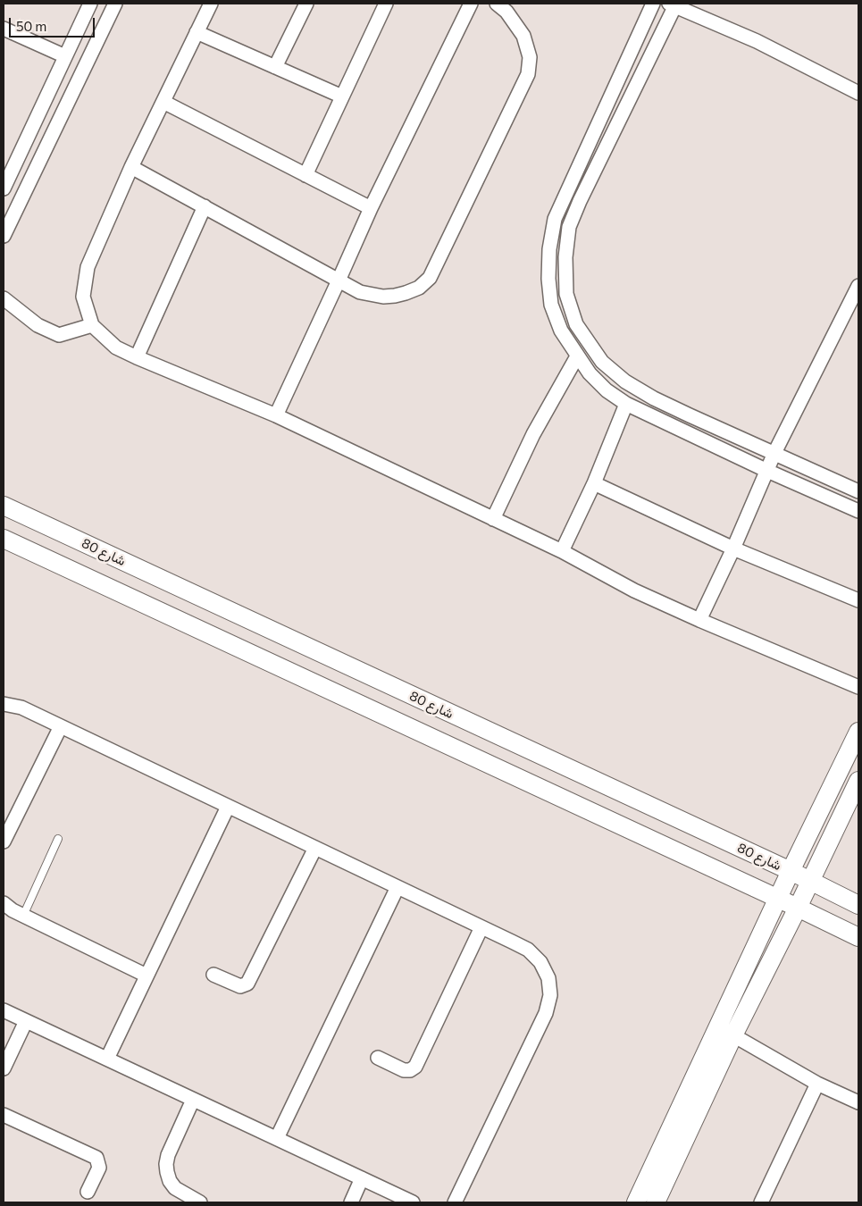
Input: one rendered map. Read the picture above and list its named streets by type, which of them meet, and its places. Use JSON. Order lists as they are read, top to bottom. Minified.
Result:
{"streets":{"street":["شارع 80"]},"scale_bar":"50 m"}
